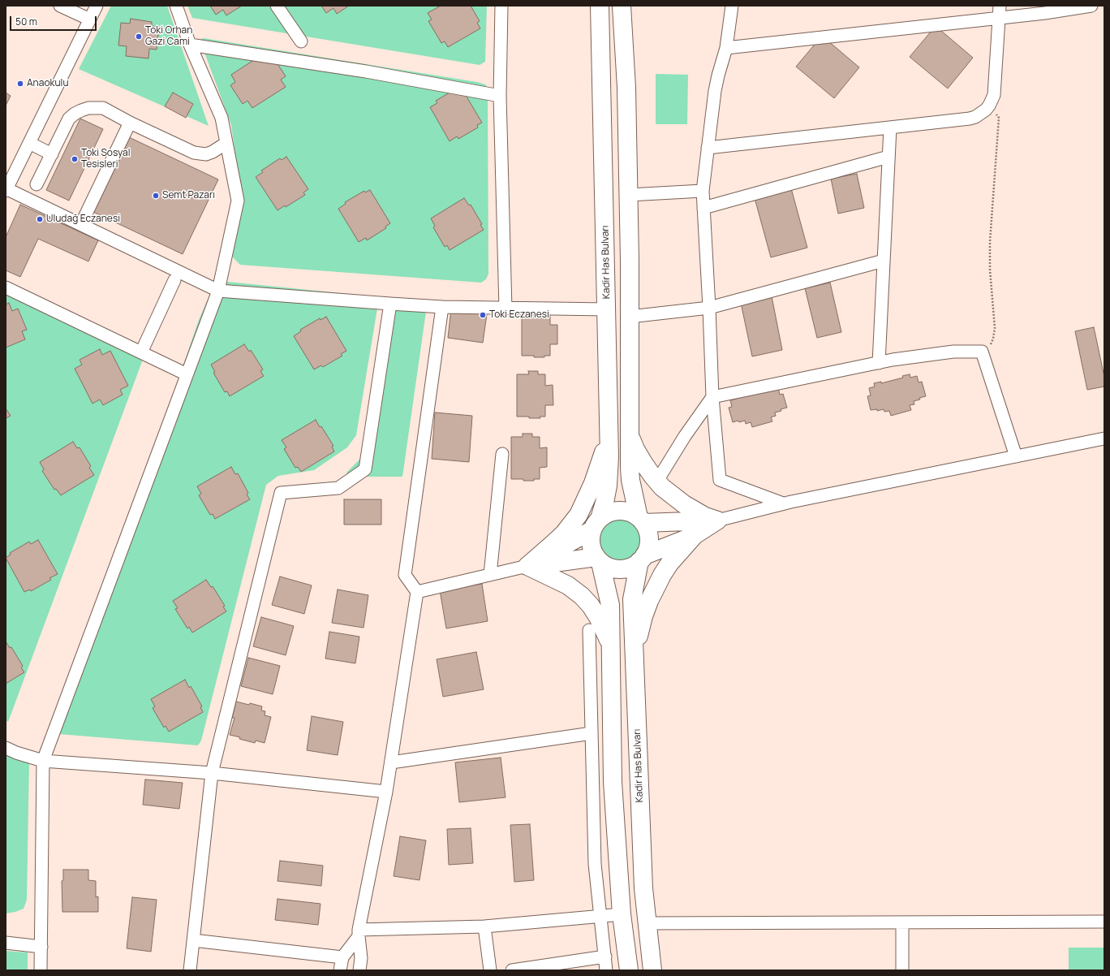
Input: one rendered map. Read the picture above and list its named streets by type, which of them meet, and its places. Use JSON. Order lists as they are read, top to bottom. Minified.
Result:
{"streets":{"highway":["Kadir Has Bulvarı"]},"places":["Toki Orhan Gazi Cami","Anaokulu","Toki Sosyal Tesisleri","Semt Pazarı","Uludağ Eczanesi","Toki Eczanesi"],"scale_bar":"50 m"}
